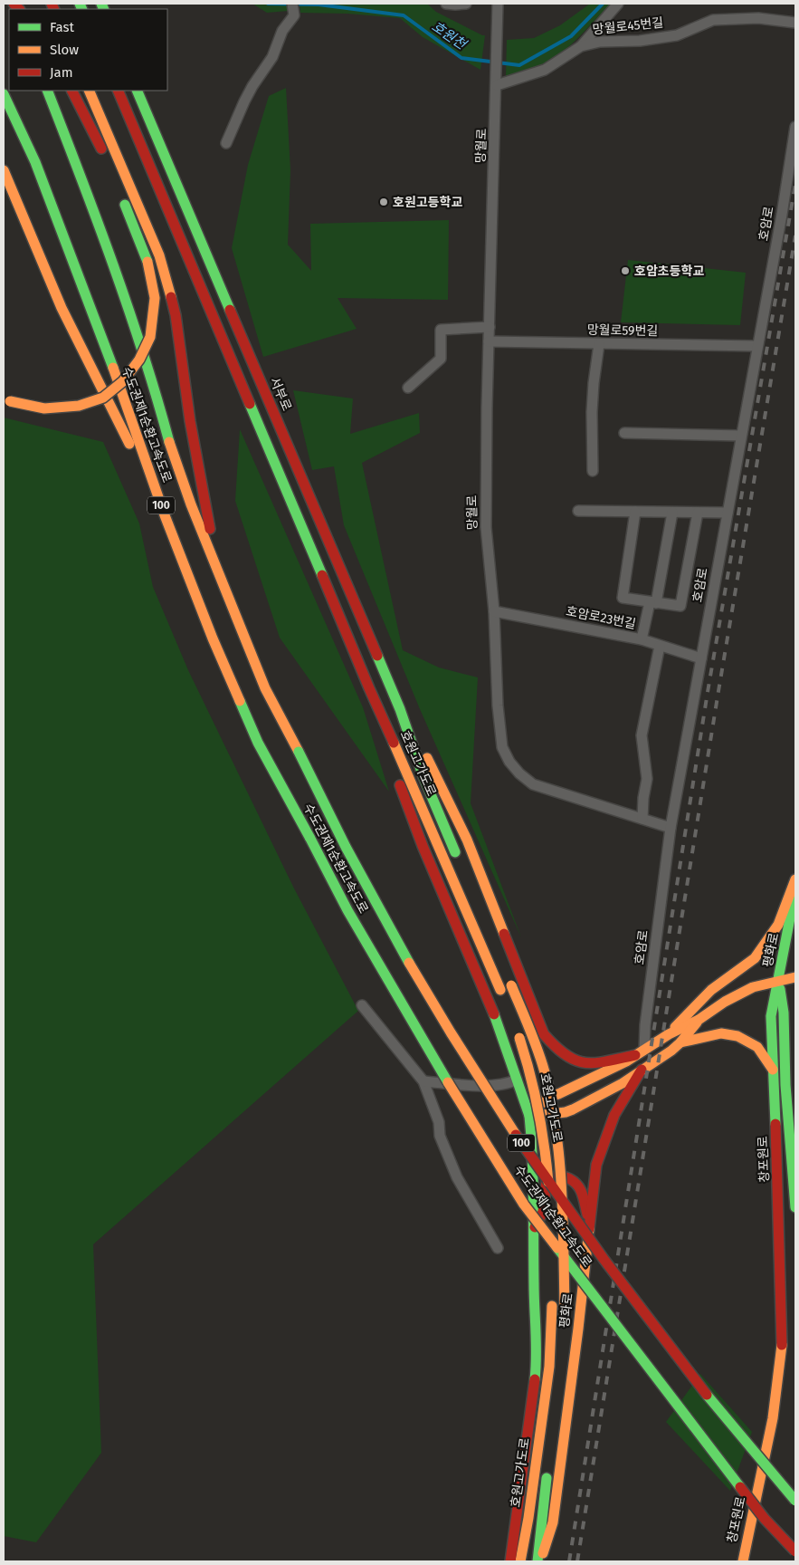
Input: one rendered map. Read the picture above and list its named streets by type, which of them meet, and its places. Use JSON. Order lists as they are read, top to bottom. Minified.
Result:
{"streets":{"main road":["서부로","수도권제1순환고속도로","100","호원고가도로","평화로","창포원로"],"street":["망월로45번길","망월로","호암로","망월로59번길","호암로23번길"]},"crossings":[["망월로45번길","망월로"],["망월로","호암로"],["망월로","망월로59번길"],["망월로","호암로23번길"],["호암로","망월로59번길"],["호암로","호암로23번길"],["호암로","평화로"],["서부로","호원고가도로"],["평화로","창포원로"]],"water":["호원천"],"places":["호원고등학교","호암초등학교"],"legend":["Fast","Slow","Jam"]}
